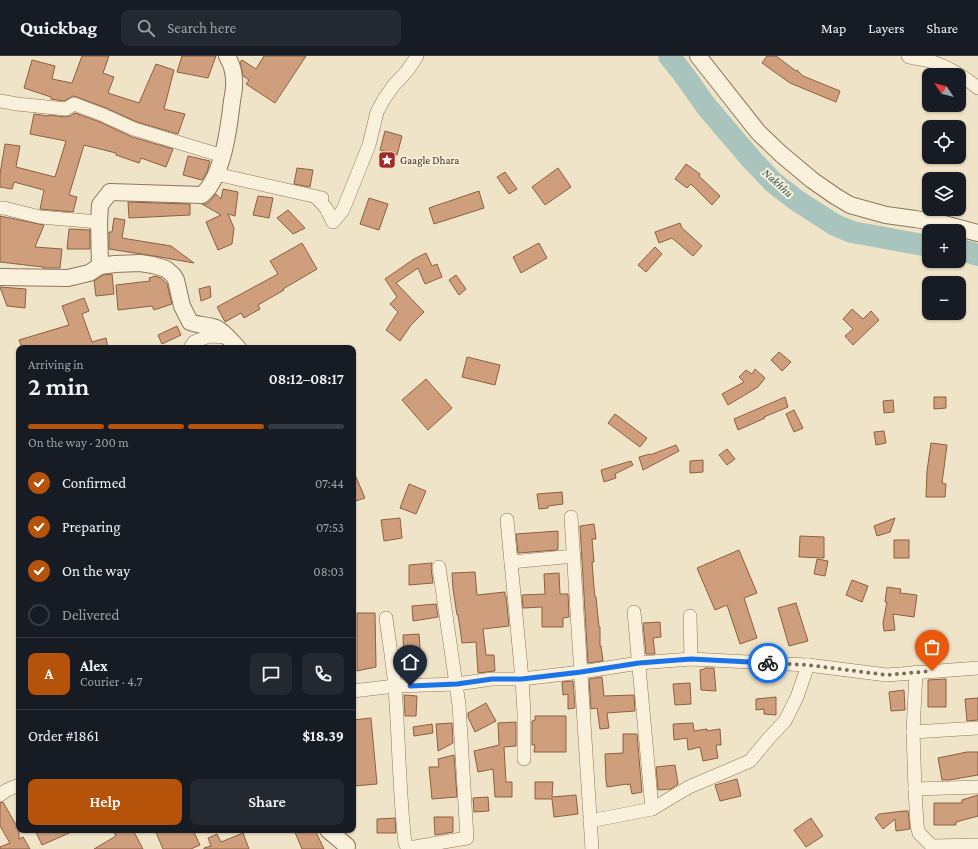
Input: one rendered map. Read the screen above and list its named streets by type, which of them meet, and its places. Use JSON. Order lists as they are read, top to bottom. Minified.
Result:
{"water":["Nakhhu"],"places":{"place":["Gaagle Dhara"]},"north":"top left","page":{"header":"Quickbag","search":"Search here","nav":["Map","Layers","Share"],"map_buttons":["+","−"],"heading":["2 min","Arriving in","08:12–08:17"],"panel":["Alex","Courier · 4.7","Order #1861","$18.39"],"bar":"On the way · 200 m","list":[["Confirmed","07:44"],["Preparing","07:53"],["On the way","08:03"],"Delivered"],"round":"A","buttons":["Help","Share"]}}
